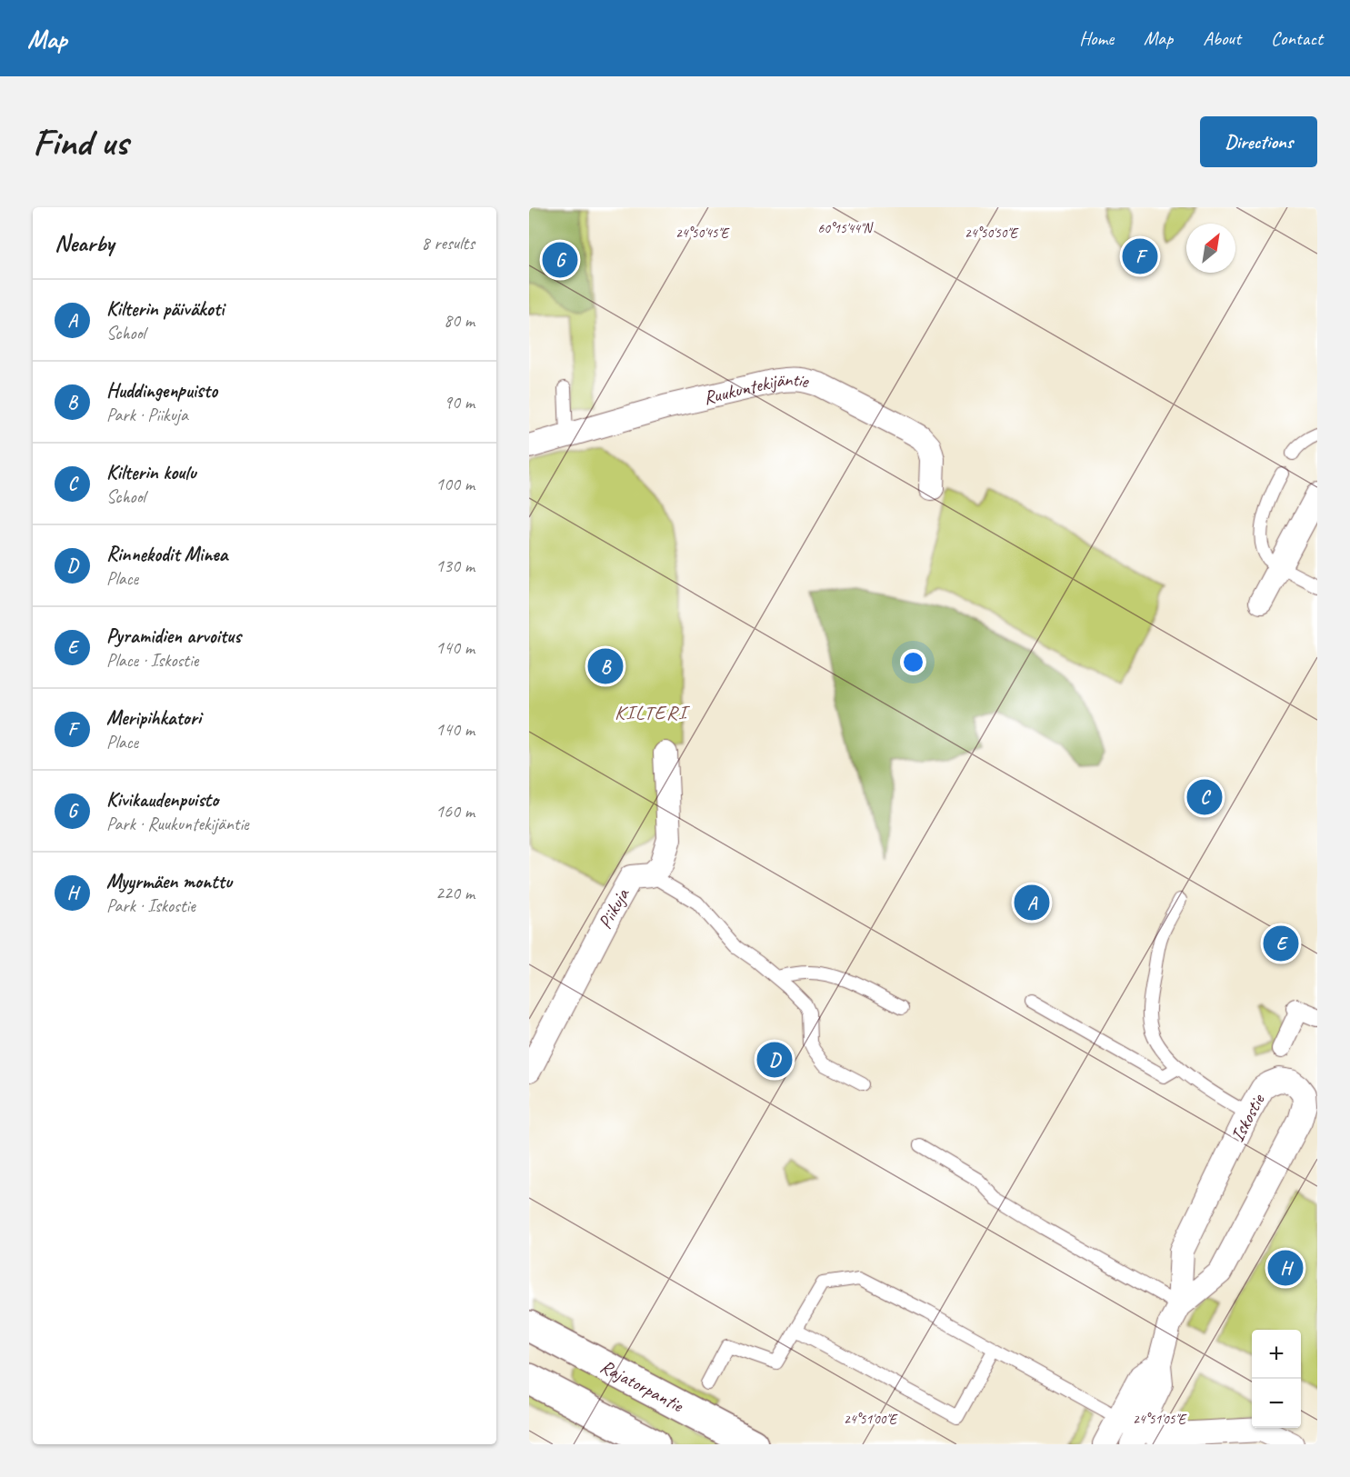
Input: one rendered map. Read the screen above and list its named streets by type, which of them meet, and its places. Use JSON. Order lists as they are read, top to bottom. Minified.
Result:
{"streets":{"main road":["Rajatorpantie"],"street":["Ruukuntekijäntie","Piikuja","Iskostie"]},"districts":["KILTERI"],"north":"top right","page":{"header":"Map","nav":["Home","Map","About","Contact"],"buttons":"Directions","title":"Find us","heading":["Nearby","8 results"],"pins":["F","G","B","C","A","E","D","H"],"list":[{"mark":"A","name":"Kilterin päiväkoti","note":"School","value":"80 m"},{"mark":"B","name":"Huddingenpuisto","note":"Park · Piikuja","value":"90 m"},{"mark":"C","name":"Kilterin koulu","note":"School","value":"100 m"},{"mark":"D","name":"Rinnekodit Minea","note":"Place","value":"130 m"},{"mark":"E","name":"Pyramidien arvoitus","note":"Place · Iskostie","value":"140 m"},{"mark":"F","name":"Meripihkatori","note":"Place","value":"140 m"},{"mark":"G","name":"Kivikaudenpuisto","note":"Park · Ruukuntekijäntie","value":"160 m"},{"mark":"H","name":"Myyrmäen monttu","note":"Park · Iskostie","value":"220 m"}],"map_buttons":["+","−"]},"coordinates":["60°15'44\"N","24°50'50\"E","24°50'45\"E","24°51'00\"E","24°51'05\"E"]}
